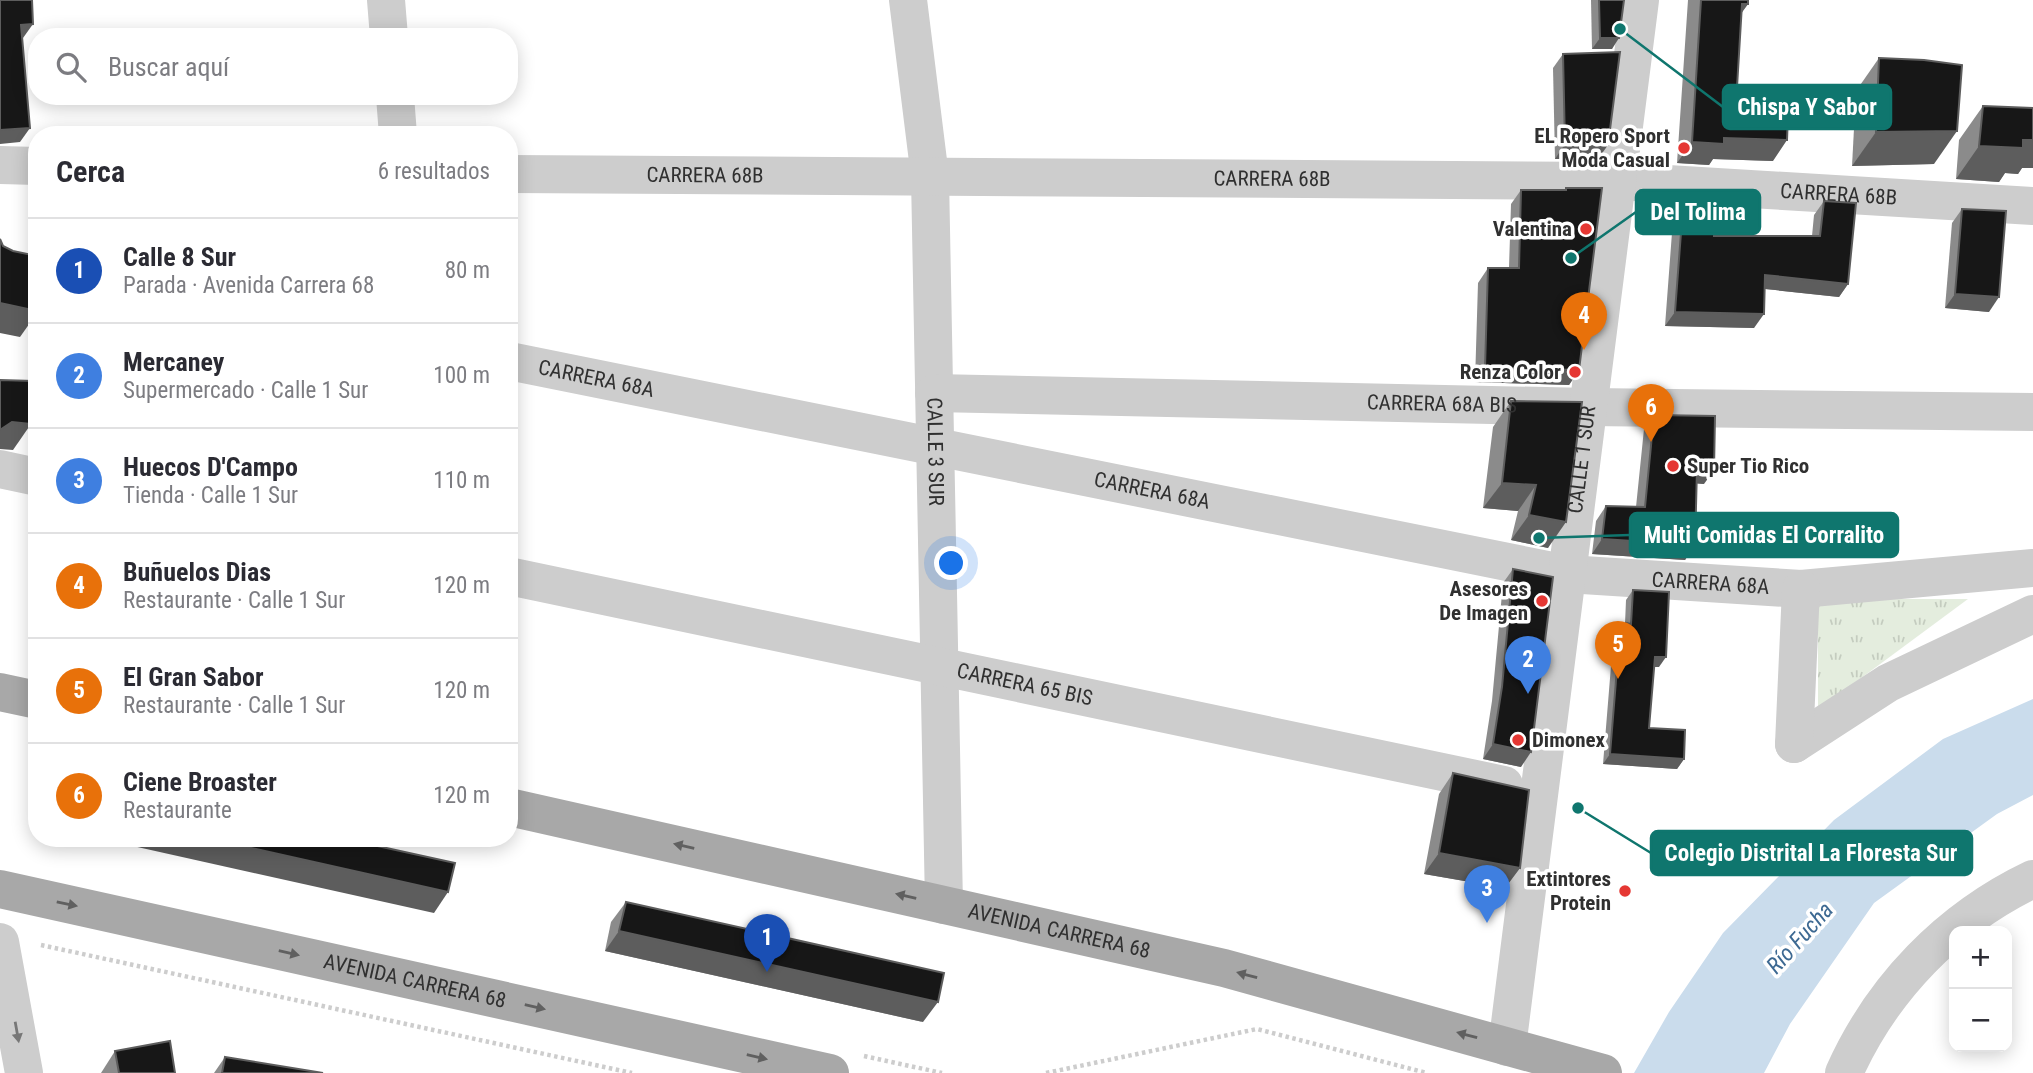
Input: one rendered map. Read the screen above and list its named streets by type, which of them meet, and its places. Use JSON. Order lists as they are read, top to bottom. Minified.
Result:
{"streets":{"main road":["AVENIDA CARRERA 68"],"street":["CARRERA 68B","CARRERA 68A","CARRERA 68A BIS","CALLE 3 SUR","CALLE 1 SUR","CARRERA 65 BIS"]},"crossings":[["CARRERA 68B","CALLE 3 SUR"],["CARRERA 68B","CALLE 1 SUR"],["CARRERA 68A","CALLE 3 SUR"],["CARRERA 68A","CALLE 1 SUR"],["CARRERA 68A BIS","CALLE 3 SUR"],["CARRERA 68A BIS","CALLE 1 SUR"],["CALLE 3 SUR","CARRERA 65 BIS"],["CALLE 3 SUR","AVENIDA CARRERA 68"],["CALLE 1 SUR","CARRERA 65 BIS"],["CALLE 1 SUR","AVENIDA CARRERA 68"]],"water":["Río Fucha"],"places":["Chispa Y Sabor","EL Ropero Sport Moda Casual","Valentina","Del Tolima","Renza Color","Super Tio Rico","Multi Comidas El Corralito","Asesores De Imagen","Dimonex","Colegio Distrital La Floresta Sur","Extintores Protein"],"page":{"search":"Buscar aquí","heading":["Cerca","6 resultados"],"list":[{"mark":"1","name":"Calle 8 Sur","note":"Parada · Avenida Carrera 68","value":"80 m"},{"mark":"2","name":"Mercaney","note":"Supermercado · Calle 1 Sur","value":"100 m"},{"mark":"3","name":"Huecos D'Campo","note":"Tienda · Calle 1 Sur","value":"110 m"},{"mark":"4","name":"Buñuelos Dias","note":"Restaurante · Calle 1 Sur","value":"120 m"},{"mark":"5","name":"El Gran Sabor","note":"Restaurante · Calle 1 Sur","value":"120 m"},{"mark":"6","name":"Ciene Broaster","note":"Restaurante","value":"120 m"}],"pins":["4","6","5","2","3","1"],"map_buttons":["+","−"]}}
